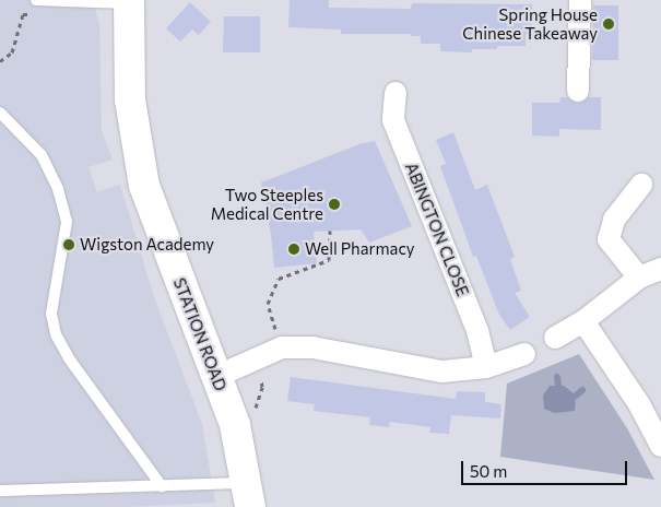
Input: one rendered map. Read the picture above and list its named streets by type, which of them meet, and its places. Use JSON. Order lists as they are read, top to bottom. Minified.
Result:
{"streets":{"main road":["STATION ROAD"],"street":["ABINGTON CLOSE"]},"places":["Spring House Chinese Takeaway","Two Steeples Medical Centre","Wigston Academy","Well Pharmacy"],"scale_bar":"50 m"}
